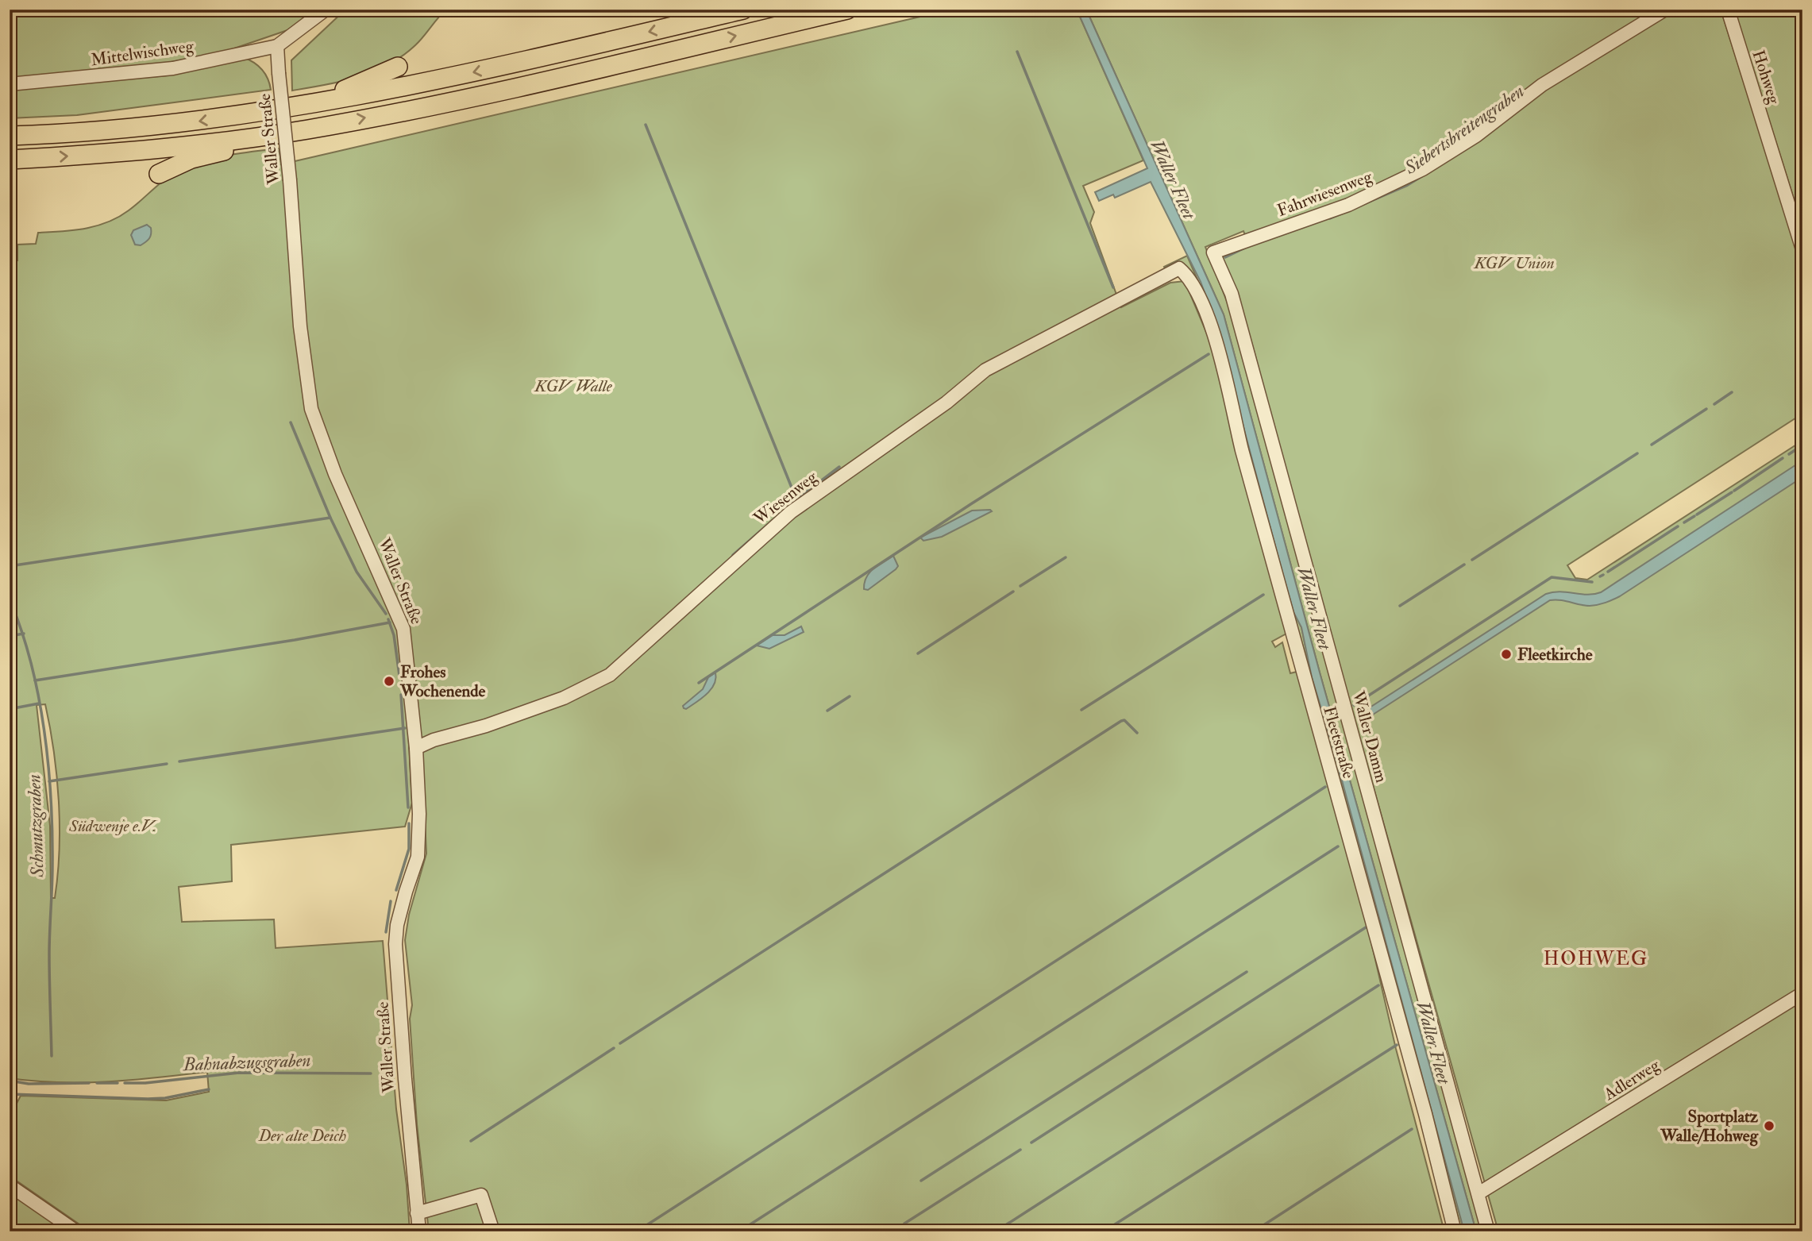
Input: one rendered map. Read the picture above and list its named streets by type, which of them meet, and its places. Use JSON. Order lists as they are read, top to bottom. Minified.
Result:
{"streets":{"street":["Mittelwischweg","Hohweg","Waller Straße","Fahrwiesenweg","Wiesenweg","Waller Damm","Fleetstraße","Adlerweg"]},"crossings":[["Mittelwischweg","Waller Straße"],["Waller Straße","Wiesenweg"],["Fahrwiesenweg","Waller Damm"],["Wiesenweg","Fleetstraße"],["Waller Damm","Adlerweg"]],"districts":["HOHWEG"],"water":["Siebertsbreitengraben","Waller Fleet","Schmutzgraben","Bahnabzugsgraben"],"parks":["KGV Union","KGV Walle","Südwenje e.V.","Der alte Deich"],"places":["Fleetkirche","Frohes Wochenende","Sportplatz Walle/Hohweg"]}
